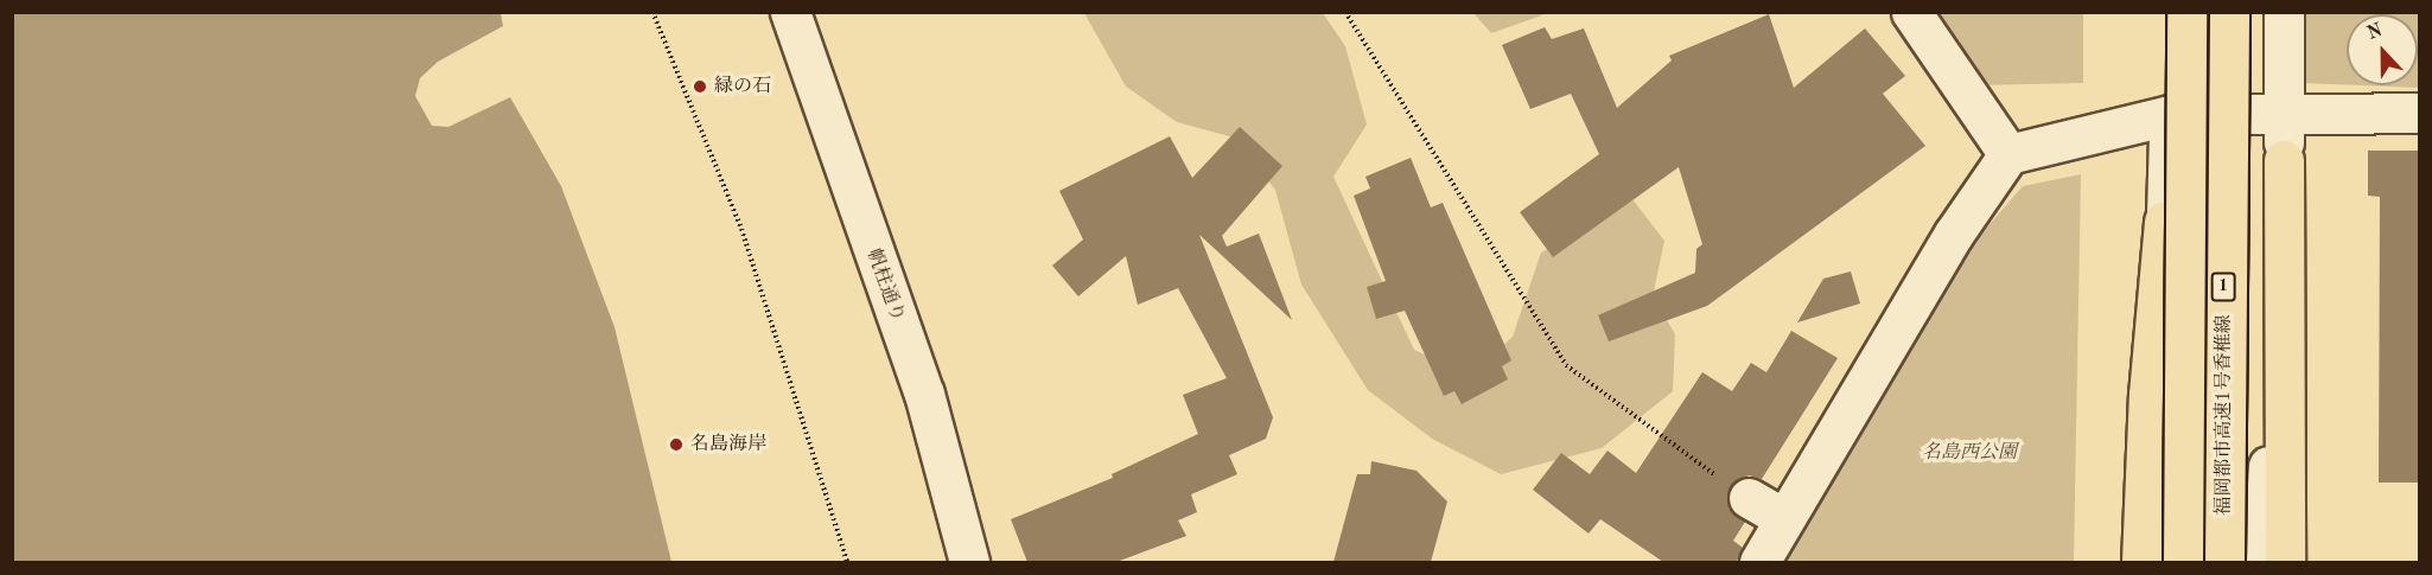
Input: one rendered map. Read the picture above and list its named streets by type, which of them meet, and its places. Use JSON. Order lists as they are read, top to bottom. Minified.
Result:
{"streets":{"highway":["1","福岡都市高速1号香椎線"],"street":["帆柱通り"]},"parks":["名島西公園"],"places":["緑の石","名島海岸"],"north":"top"}
